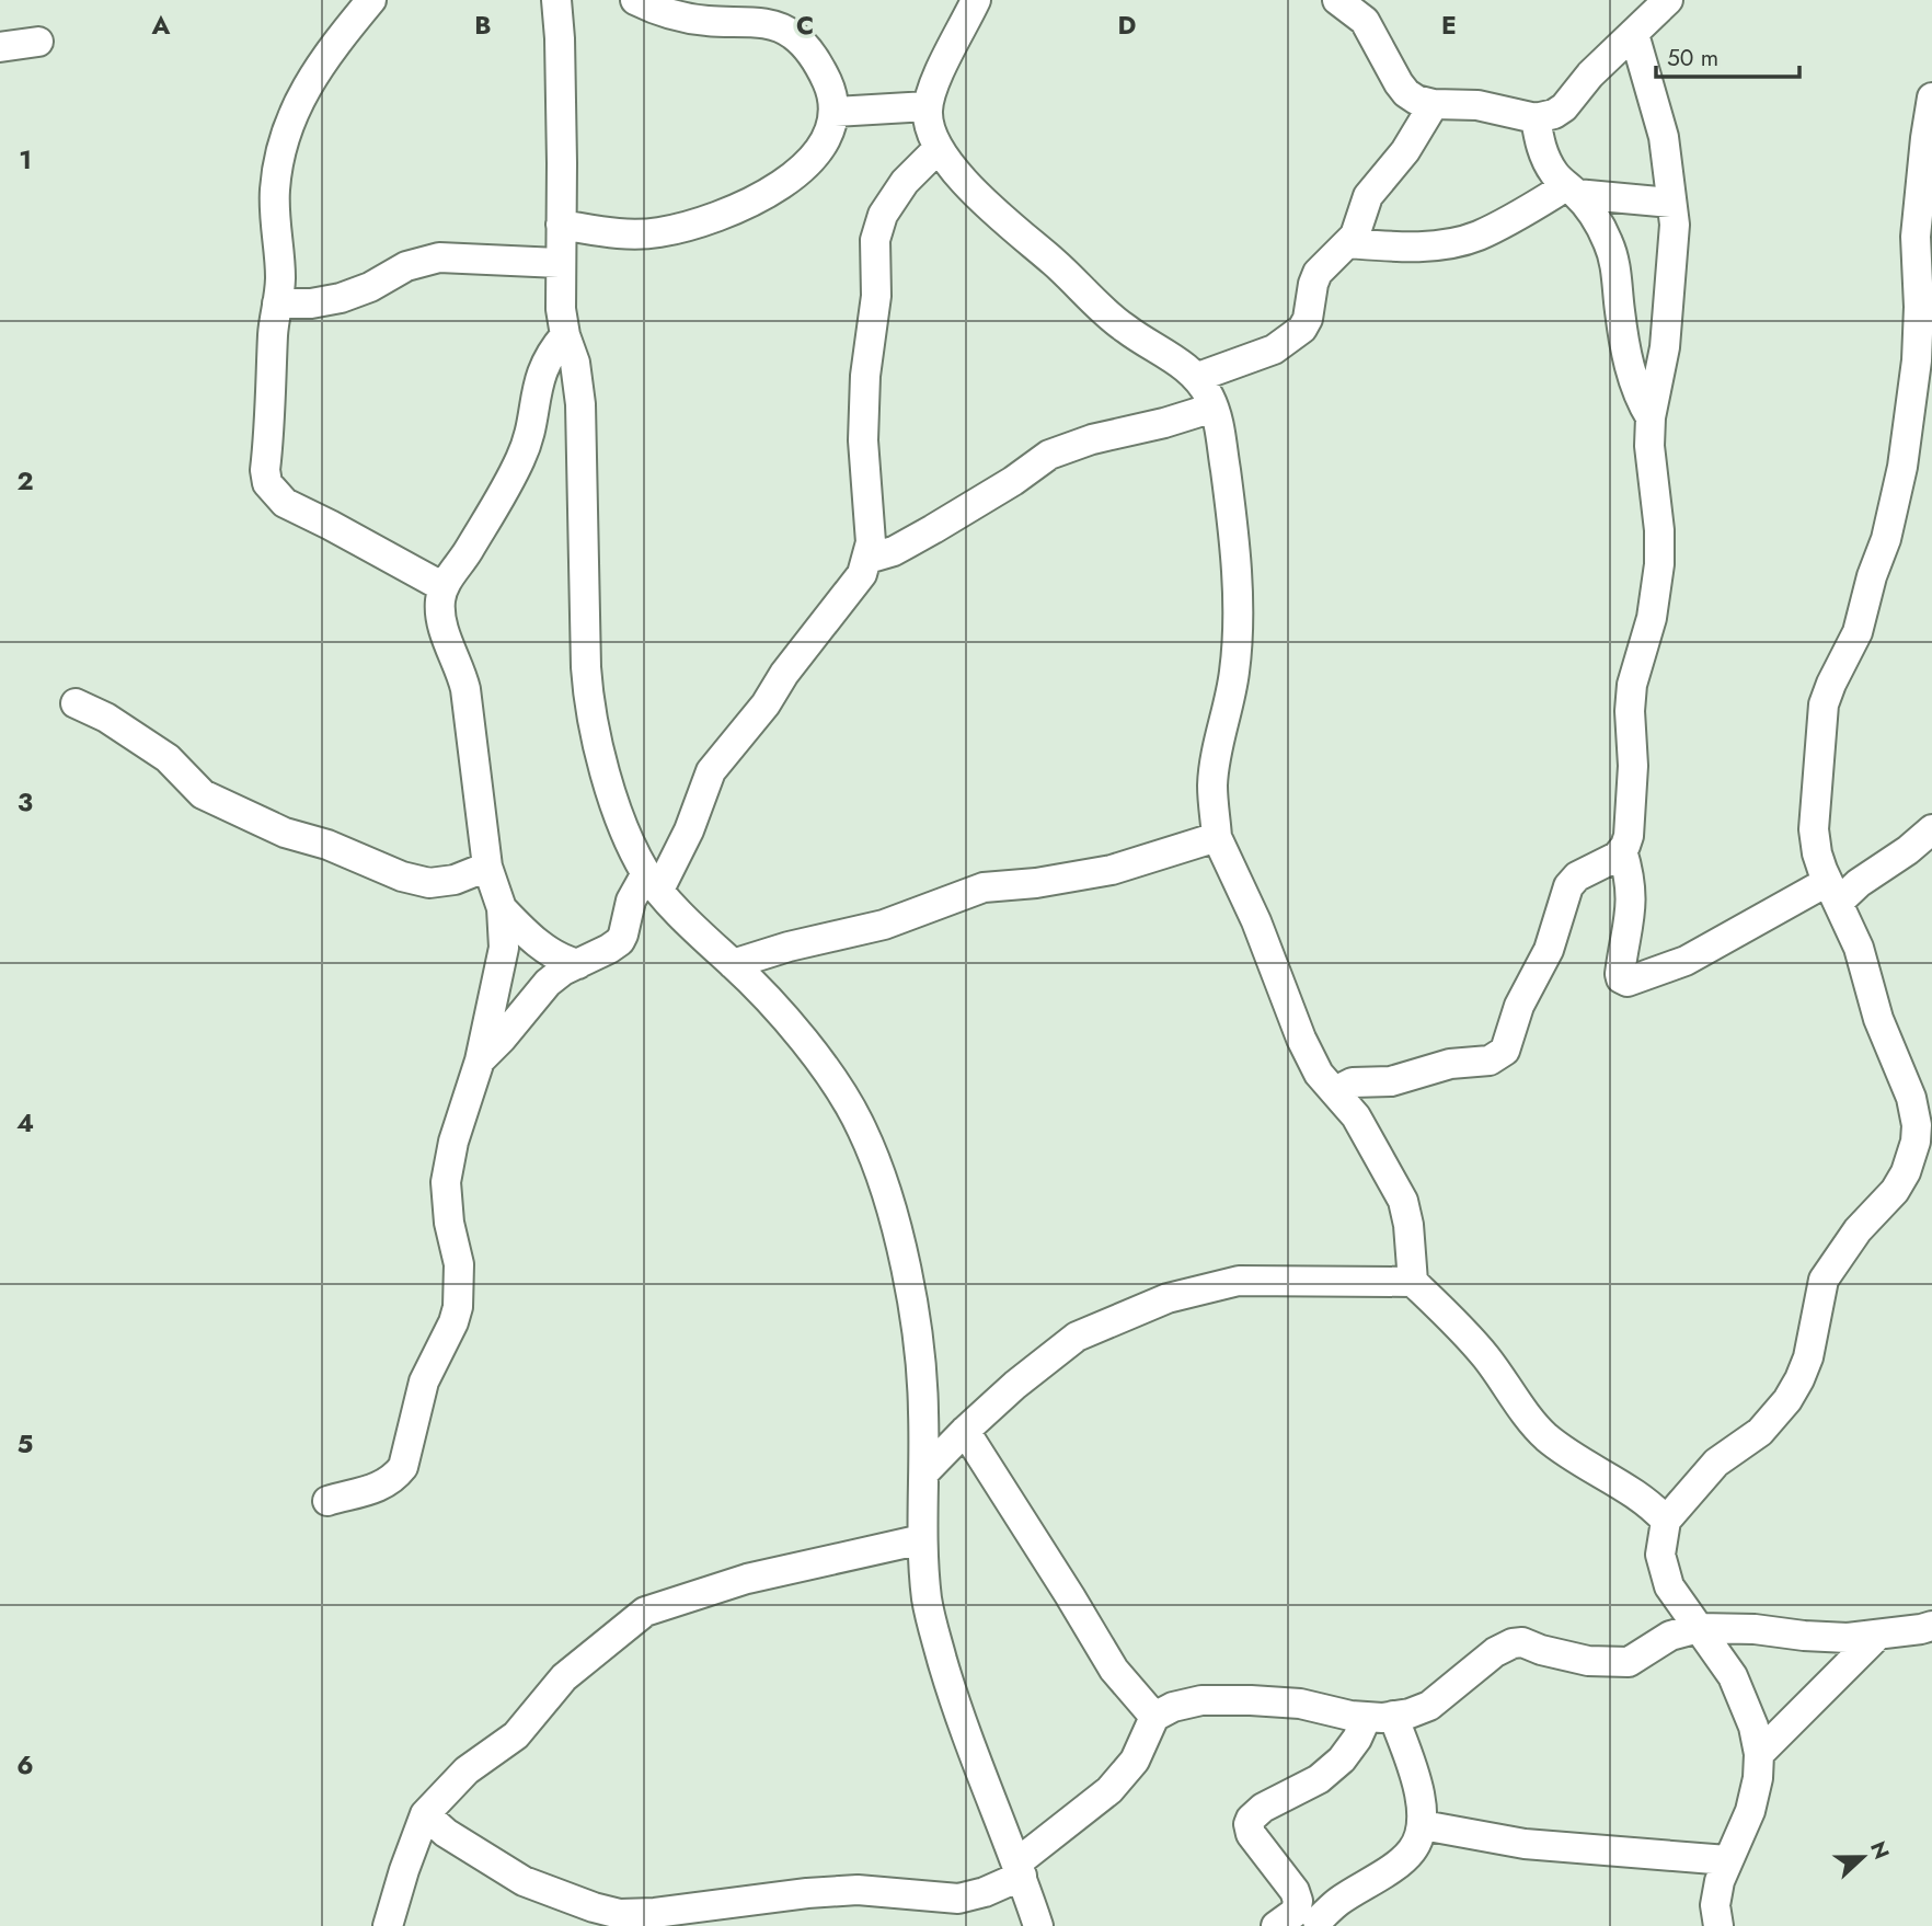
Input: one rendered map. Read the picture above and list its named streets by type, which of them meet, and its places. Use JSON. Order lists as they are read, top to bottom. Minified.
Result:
{"scale_bar":"50 m","north":"right","grid":{"columns":["A","B","C","D","E"],"rows":["1","2","3","4","5","6"]}}
